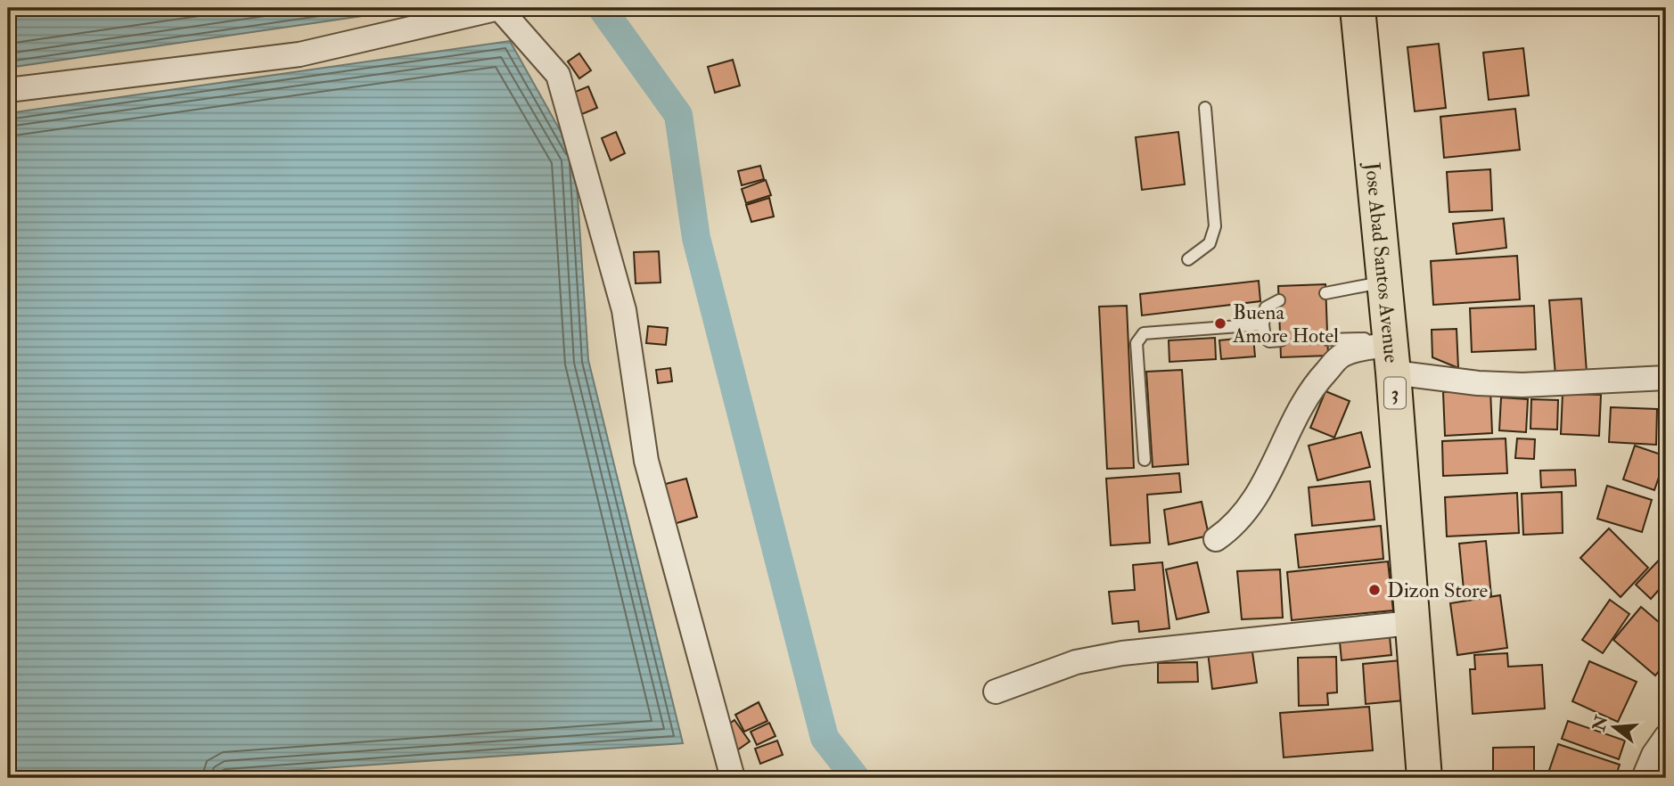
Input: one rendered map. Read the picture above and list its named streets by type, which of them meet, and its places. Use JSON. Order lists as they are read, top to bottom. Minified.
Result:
{"streets":{"highway":["Jose Abad Santos Avenue","3"]},"places":["Buena Amore Hotel","Dizon Store"],"north":"left"}
